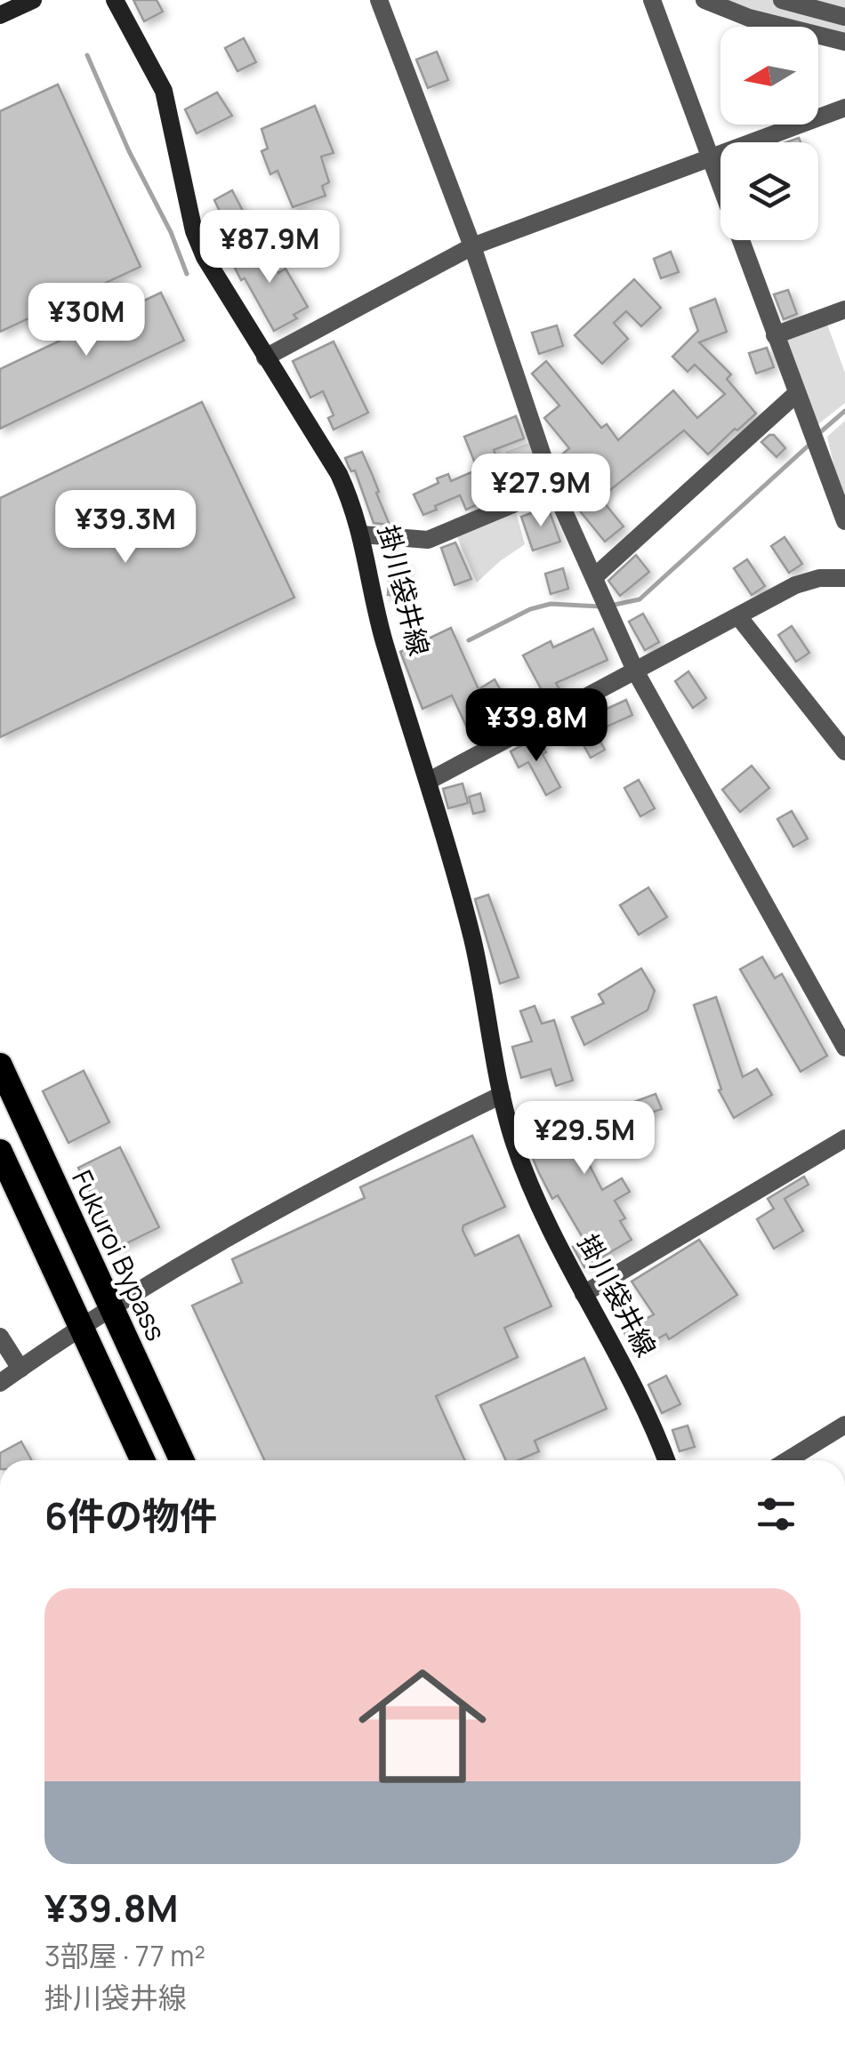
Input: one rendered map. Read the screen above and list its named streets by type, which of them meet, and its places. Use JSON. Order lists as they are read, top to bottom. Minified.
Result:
{"streets":{"highway":["Fukuroi Bypass"],"main road":["掛川袋井線"]},"north":"left","page":{"price":["¥87.9M","¥30M","¥27.9M","¥39.3M","¥39.8M","¥29.5M"],"heading":"6件の物件","list":[{"name":"¥39.8M","note":"3部屋 · 77 m² · 掛川袋井線"}]}}
